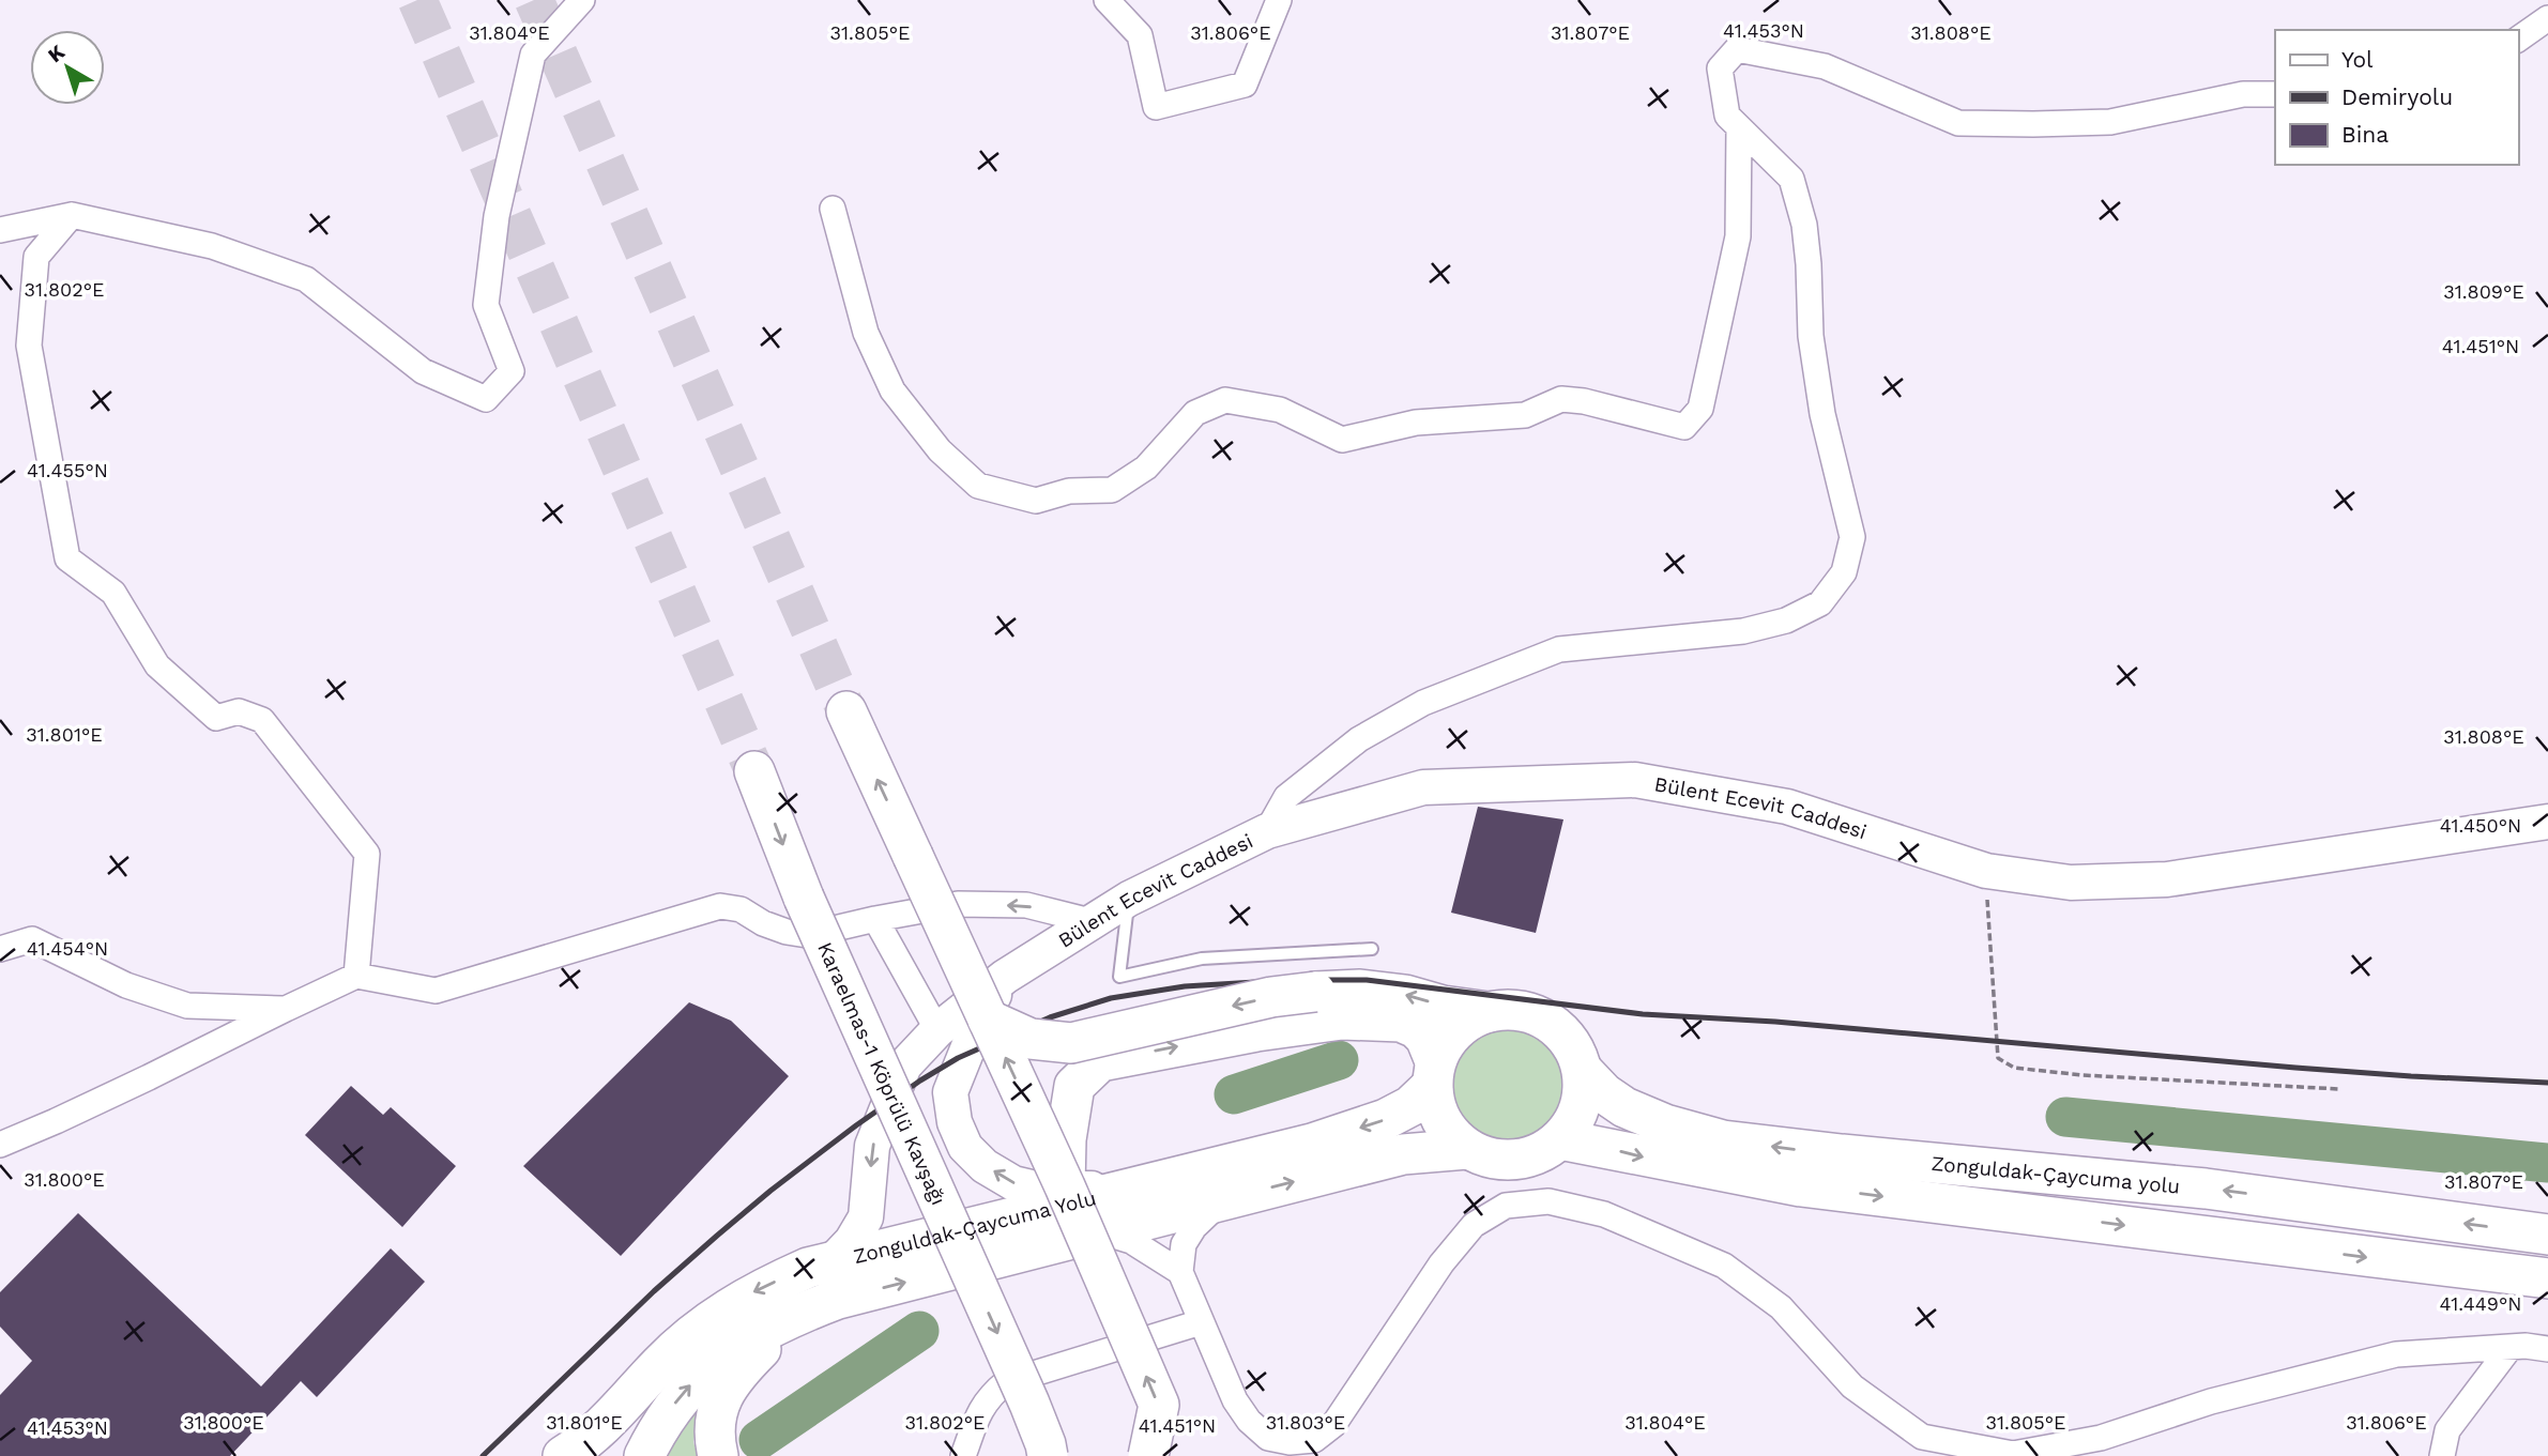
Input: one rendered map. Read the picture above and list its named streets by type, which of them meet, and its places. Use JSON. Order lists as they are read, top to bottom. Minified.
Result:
{"streets":{"highway":["Karaelmas-1 Köprülü Kavşağı","Zonguldak-Çaycuma yolu","Zonguldak-Çaycuma Yolu"],"main road":["Bülent Ecevit Caddesi"]},"crossings":[["Bülent Ecevit Caddesi","Zonguldak-Çaycuma Yolu"],["Zonguldak-Çaycuma yolu","Zonguldak-Çaycuma Yolu"]],"legend":["Yol","Demiryolu","Bina"],"north":"top left","coordinates":["41.453°N","31.806°E","31.808°E","31.804°E","31.805°E","31.807°E","31.802°E","31.809°E","41.451°N","41.455°N","31.801°E","41.450°N","41.454°N","31.800°E","41.449°N","31.803°E"]}
